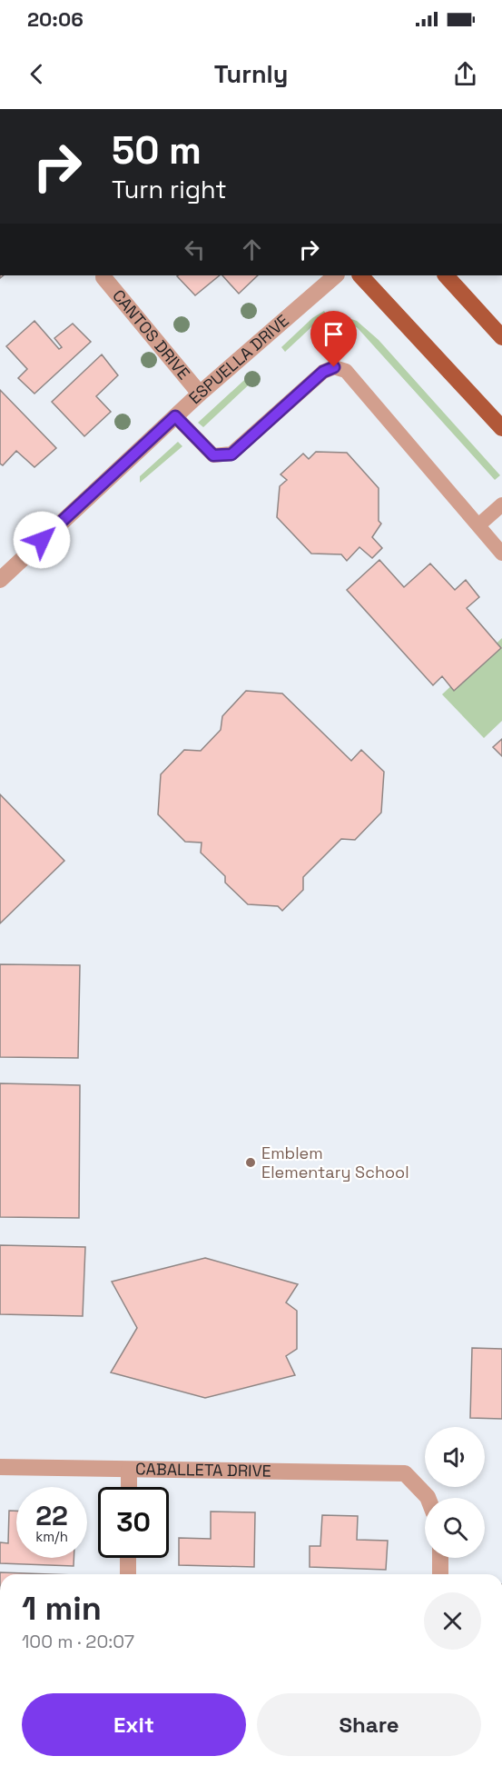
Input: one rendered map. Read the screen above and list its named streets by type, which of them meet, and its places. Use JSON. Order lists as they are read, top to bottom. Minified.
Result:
{"streets":{"street":["CANTOS DRIVE","ESPUELLA DRIVE","CABALLETA DRIVE"]},"crossings":[["CANTOS DRIVE","ESPUELLA DRIVE"]],"places":["Emblem Elementary School"],"page":{"status":"20:06","header":"Turnly","turn":["50 m","Turn right"],"speed":"22 km/h","limit":"30","heading":["1 min","100 m · 20:07"],"buttons":["Exit","Share"]}}
